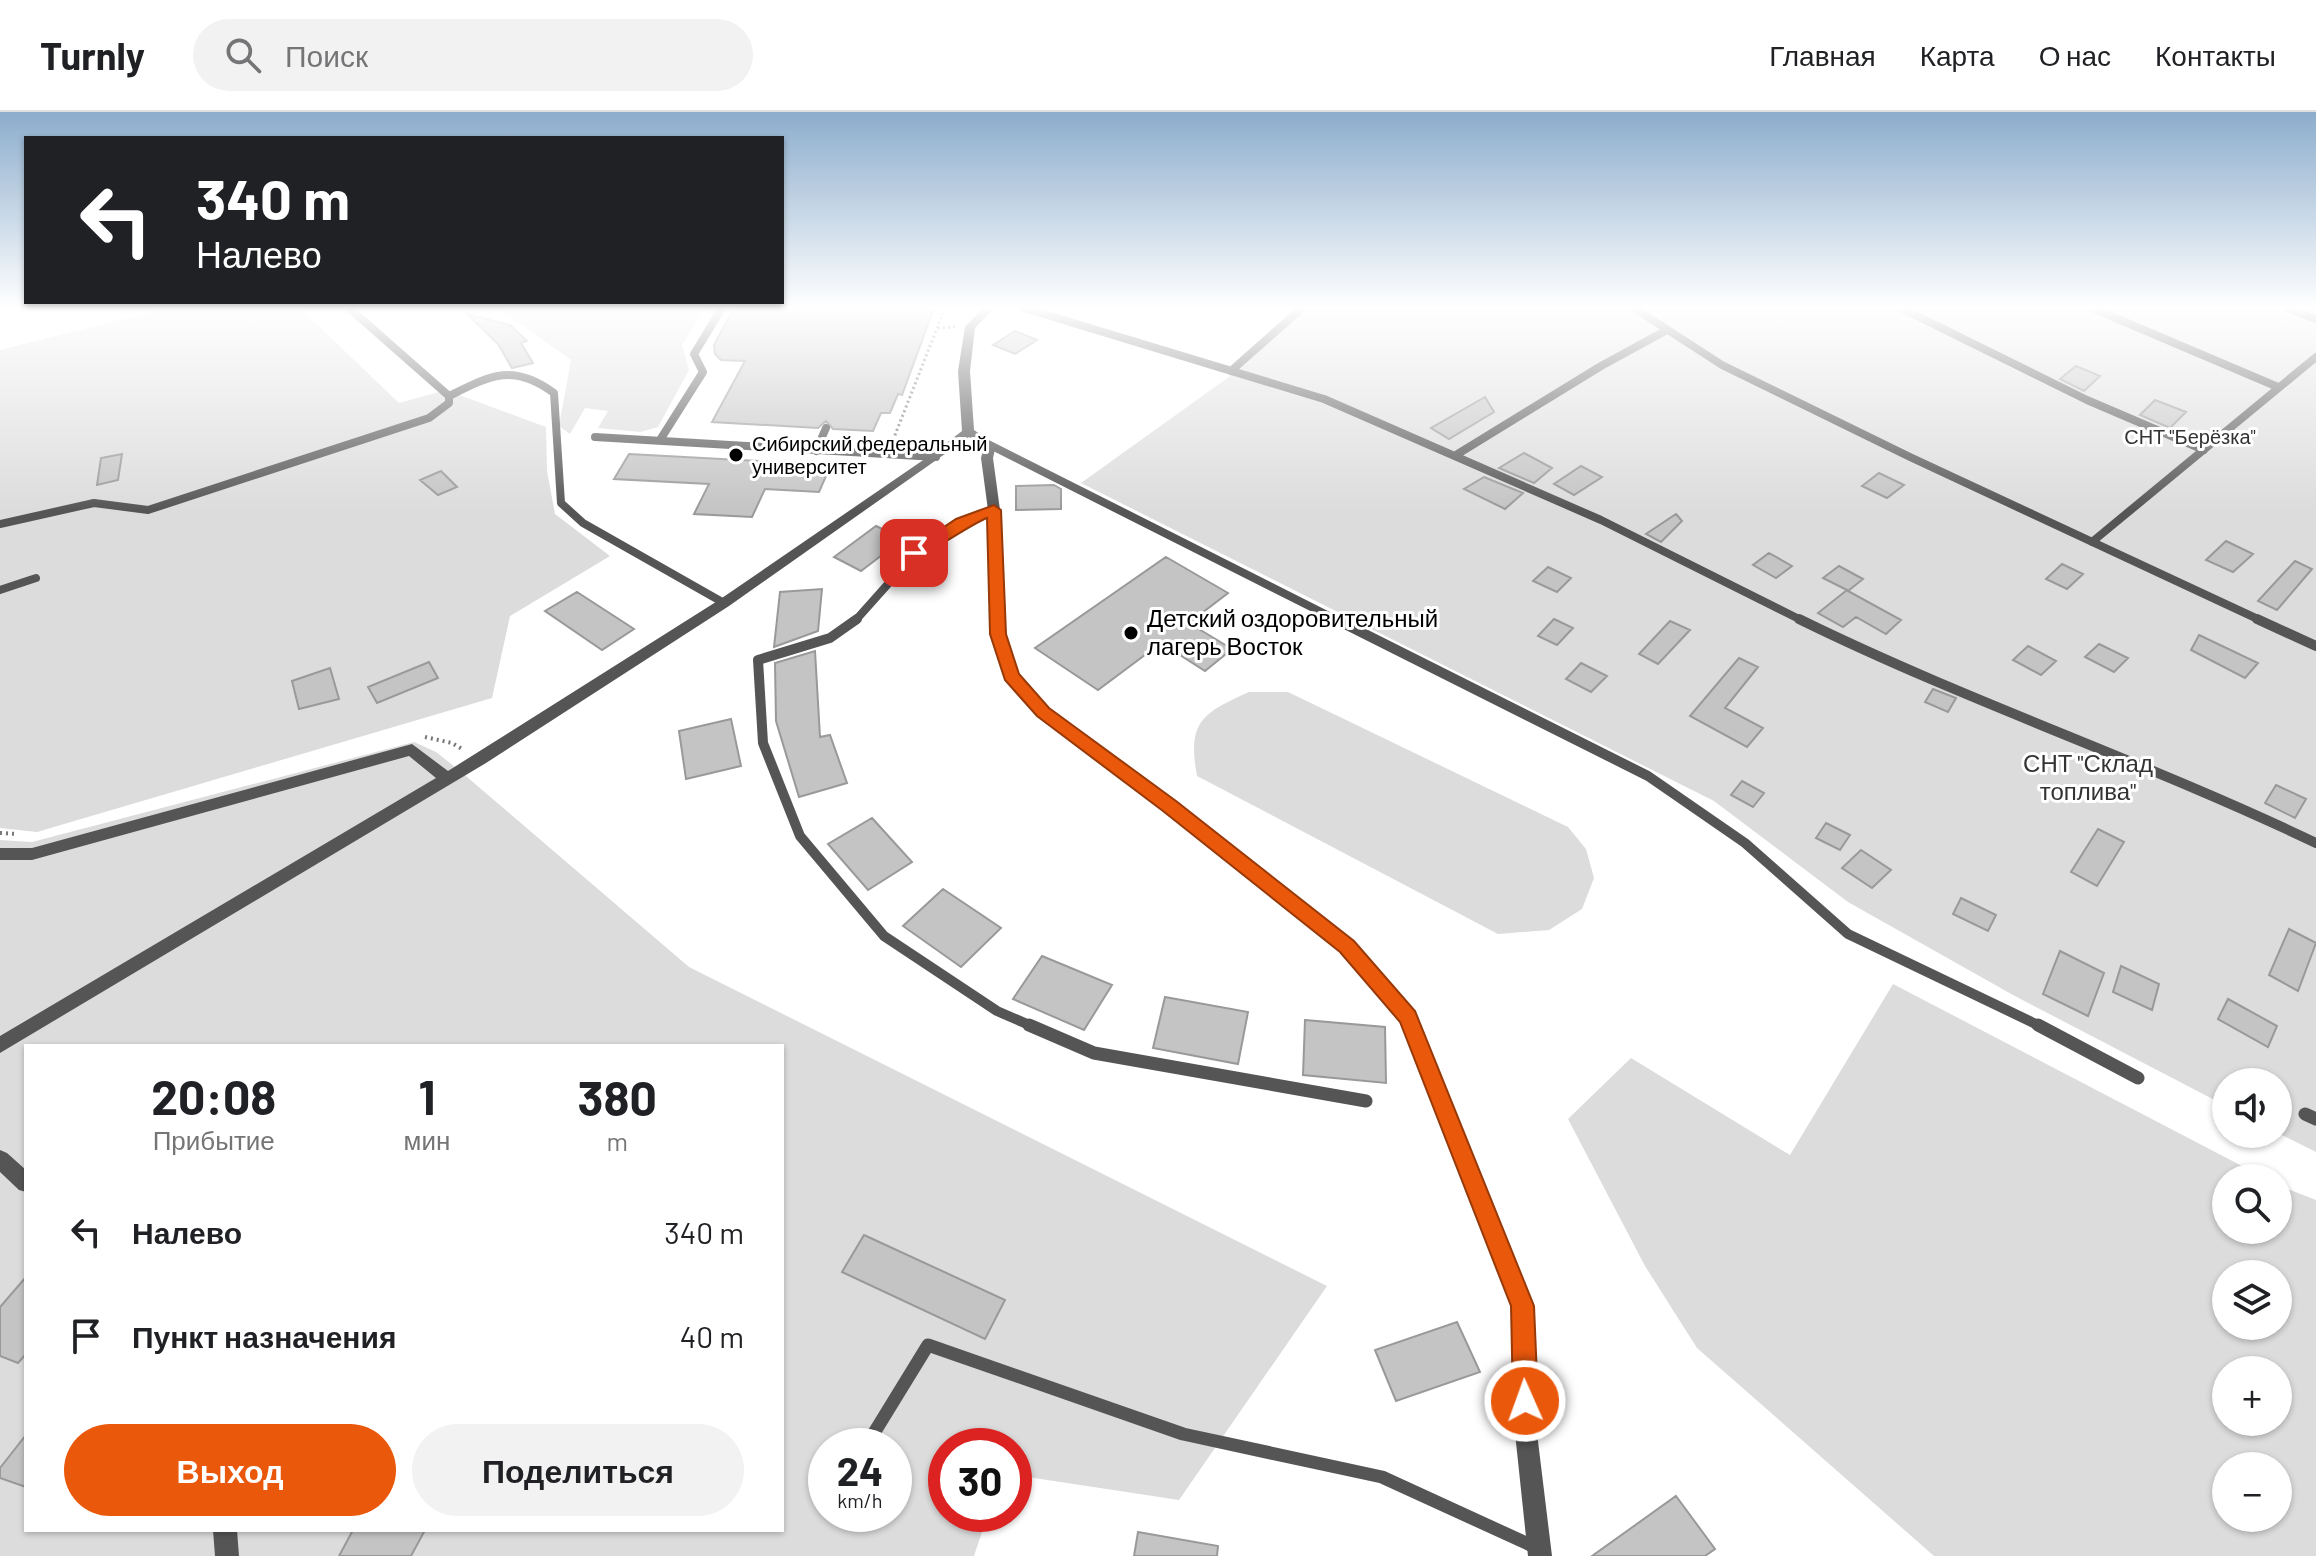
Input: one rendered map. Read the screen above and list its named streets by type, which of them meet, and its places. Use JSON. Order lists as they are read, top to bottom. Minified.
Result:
{"parks":["СНТ \"Берёзка\"","СНТ \"Склад топлива\""],"places":["Сибирский федеральный университет","Детский оздоровительный лагерь Восток"],"page":{"header":"Turnly","search":"Поиск","nav":["Главная","Карта","О нас","Контакты"],"turn":["340 m","Налево"],"eta":["20:08","Прибытие","1","мин","380","m"],"map_buttons":["+","−"],"list":[{"name":"Налево","value":"340 m"},{"name":"Пункт назначения","value":"40 m"}],"buttons":["Выход","Поделиться"],"speed":"24 km/h","limit":"30"}}
